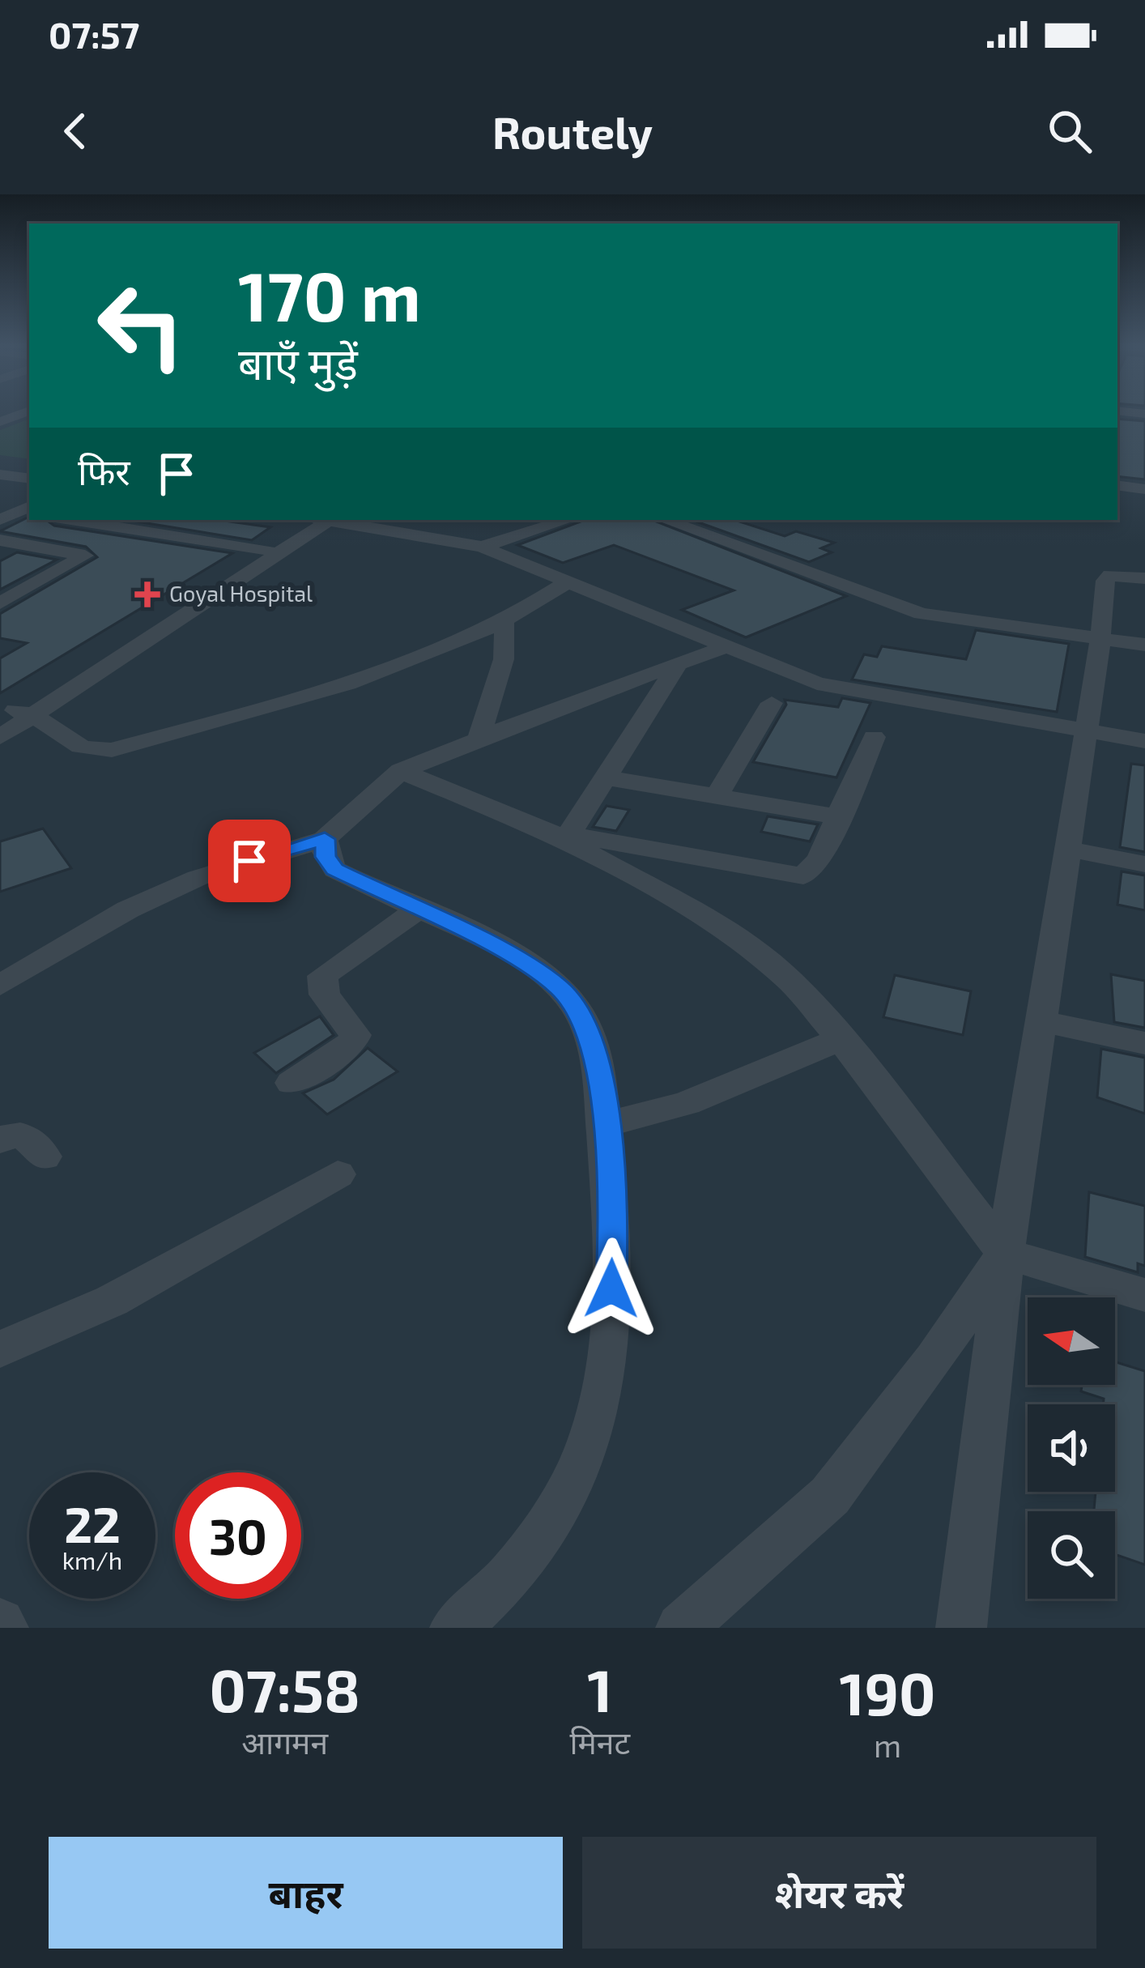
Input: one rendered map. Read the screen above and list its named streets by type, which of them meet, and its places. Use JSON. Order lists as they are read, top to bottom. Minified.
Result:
{"places":{"health":["Goyal Hospital"]},"north":"left","page":{"status":"07:57","header":"Routely","turn":["170 m","बाएँ मुड़ें"],"then":"फिर","speed":"22 km/h","limit":"30","eta":["07:58","आगमन","1","मिनट","190","m"],"buttons":["बाहर","शेयर करें"]}}
